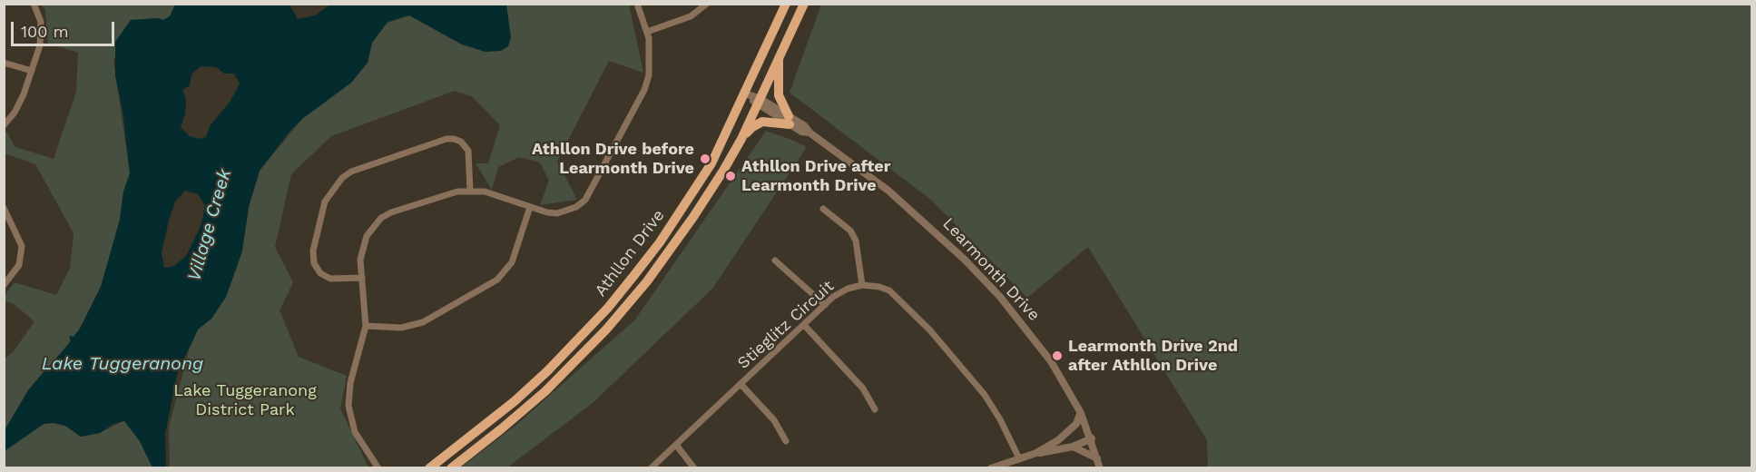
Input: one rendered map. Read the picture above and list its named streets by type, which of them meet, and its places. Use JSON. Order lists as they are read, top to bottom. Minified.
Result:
{"streets":{"main road":["Athllon Drive"],"street":["Learmonth Drive","Stieglitz Circuit"]},"crossings":[["Athllon Drive","Learmonth Drive"]],"water":["Village Creek","Lake Tuggeranong"],"parks":["Lake Tuggeranong District Park"],"places":["Athllon Drive before Learmonth Drive","Athllon Drive after Learmonth Drive","Learmonth Drive 2nd after Athllon Drive"],"scale_bar":"100 m"}
